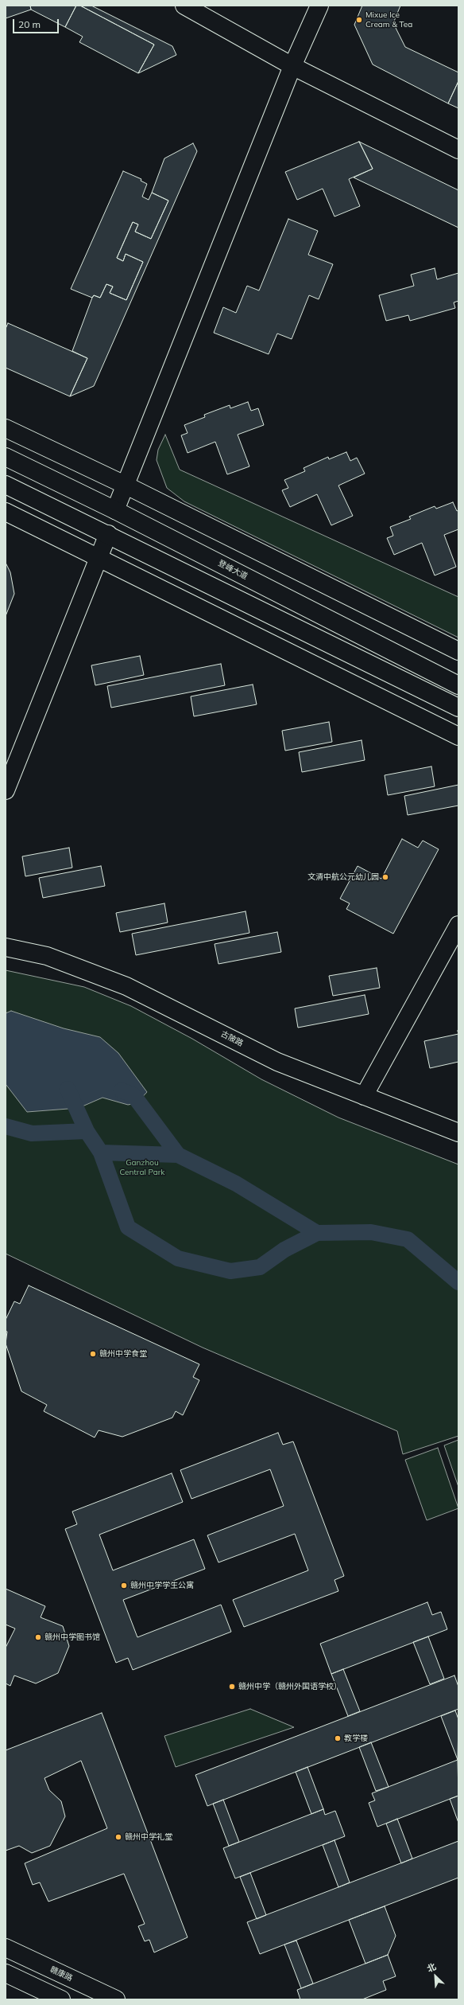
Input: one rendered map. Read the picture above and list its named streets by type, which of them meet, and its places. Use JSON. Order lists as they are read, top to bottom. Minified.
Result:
{"streets":{"street":["登峰大道","古陂路","赣康路"]},"parks":["Ganzhou Central Park"],"places":["Mixue Ice Cream & Tea","文清中航公元幼儿园","赣州中学食堂","赣州中学学生公寓","赣州中学图书馆","赣州中学（赣州外国语学校）","教学楼","赣州中学礼堂"],"scale_bar":"20 m","north":"top left"}
